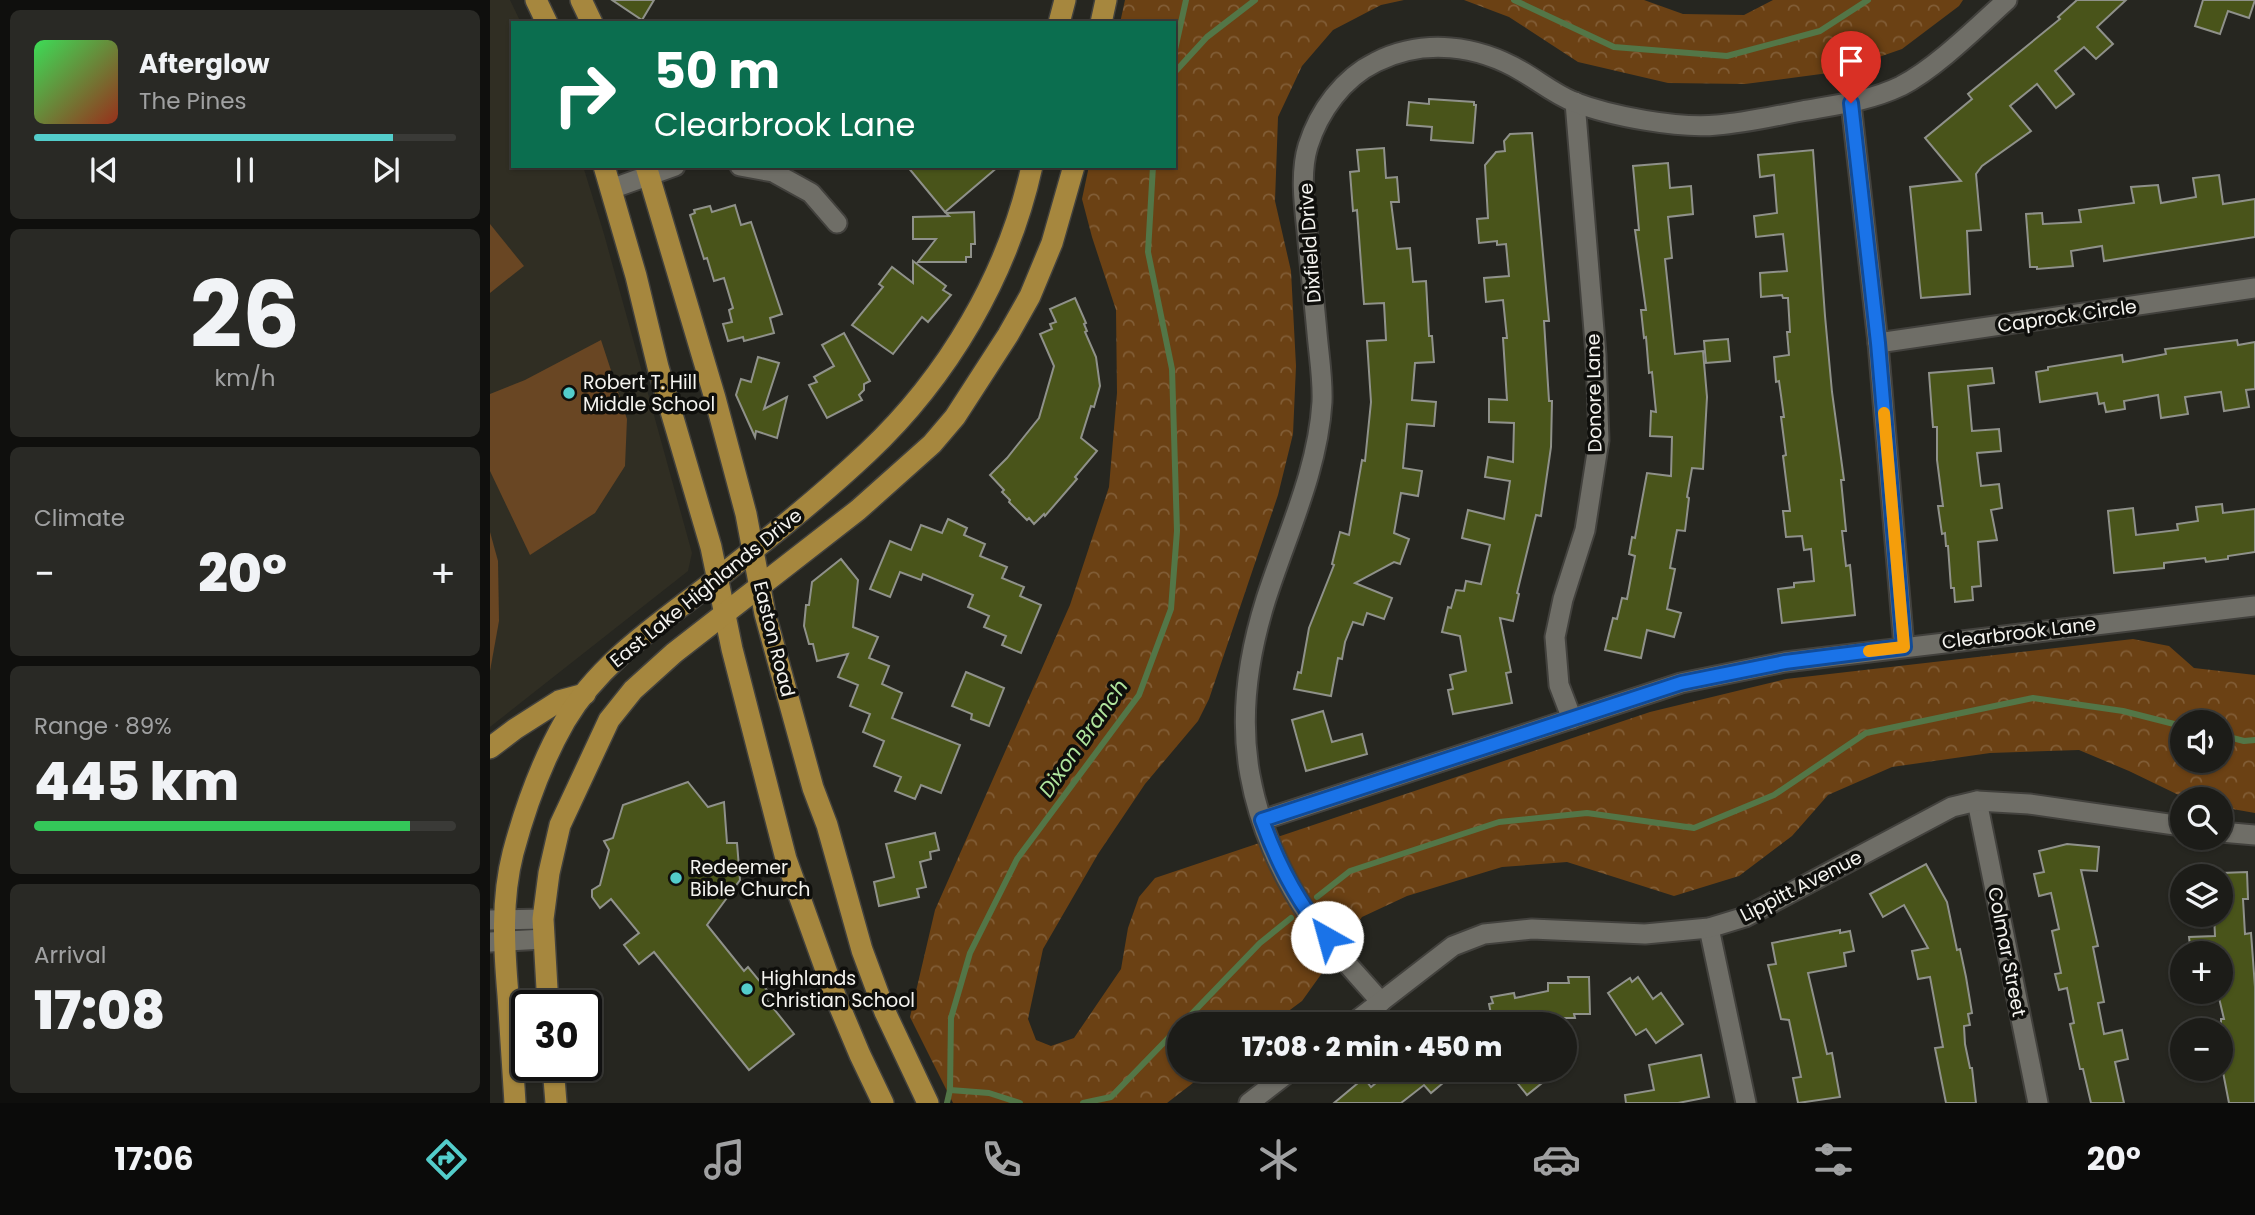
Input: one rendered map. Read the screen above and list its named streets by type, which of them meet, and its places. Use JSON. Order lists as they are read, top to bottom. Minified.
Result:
{"streets":{"main road":["East Lake Highlands Drive","Easton Road"],"street":["Dixfield Drive","Caprock Circle","Donore Lane","Clearbrook Lane","Lippitt Avenue","Colmar Street"]},"crossings":[["Dixfield Drive","Donore Lane"],["Dixfield Drive","Clearbrook Lane"],["Dixfield Drive","Lippitt Avenue"],["Donore Lane","Clearbrook Lane"],["East Lake Highlands Drive","Easton Road"],["Lippitt Avenue","Colmar Street"]],"water":["Dixon Branch"],"places":["Robert T. Hill Middle School","Redeemer Bible Church","Highlands Christian School"],"page":{"turn":["50 m","Clearbrook Lane"],"song":["Afterglow","The Pines"],"tile":[["26","km/h"],"Climate",["Range · 89%","445 km"],["Arrival","17:08"]],"heat":["−","20°","+"],"map_buttons":["+","−"],"limit":"30","trip":"17:08 · 2 min · 450 m","tabs":["17:06","20°"]}}
